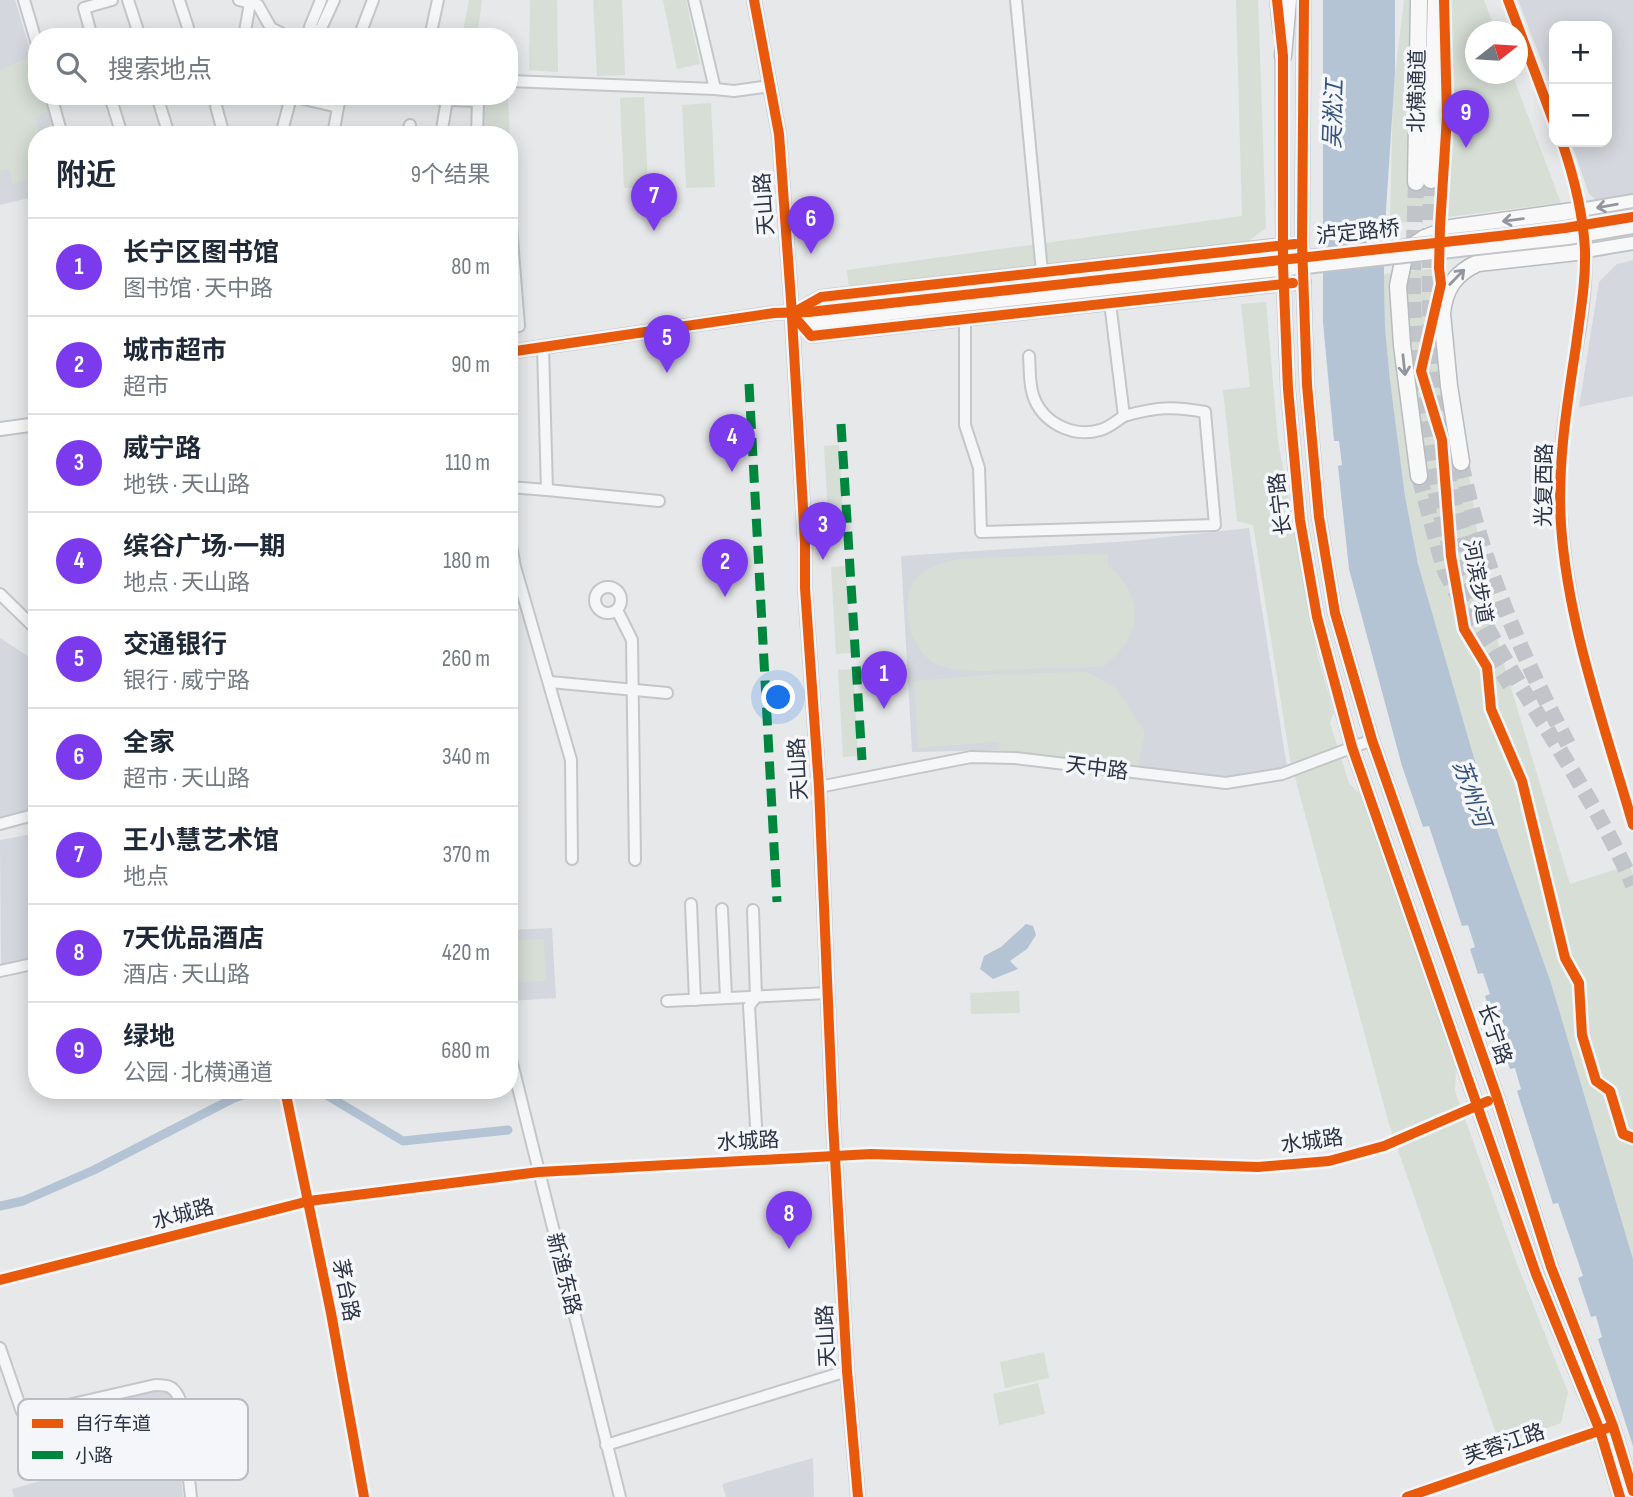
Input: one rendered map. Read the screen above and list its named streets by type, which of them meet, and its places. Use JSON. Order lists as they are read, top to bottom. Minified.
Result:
{"streets":{"highway":["北横通道"],"main road":["天山路","泸定路桥","长宁路"],"street":["光复西路","天中路","水城路","新渔东路","茅台路","芙蓉江路"],"cycle path":["河滨步道"]},"crossings":[["天山路","天中路"],["天山路","水城路"],["长宁路","天中路"],["长宁路","水城路"],["长宁路","芙蓉江路"],["水城路","新渔东路"],["水城路","茅台路"]],"water":["吴淞江","苏州河"],"legend":["自行车道","小路"],"north":"right","page":{"map_buttons":["+","−"],"search":"搜索地点","pins":["9","7","6","5","4","3","2","1","8"],"heading":["附近","9个结果"],"list":[{"mark":"1","name":"长宁区图书馆","note":"图书馆 · 天中路","value":"80 m"},{"mark":"2","name":"城市超市","note":"超市","value":"90 m"},{"mark":"3","name":"威宁路","note":"地铁 · 天山路","value":"110 m"},{"mark":"4","name":"缤谷广场·一期","note":"地点 · 天山路","value":"180 m"},{"mark":"5","name":"交通银行","note":"银行 · 威宁路","value":"260 m"},{"mark":"6","name":"全家","note":"超市 · 天山路","value":"340 m"},{"mark":"7","name":"王小慧艺术馆","note":"地点","value":"370 m"},{"mark":"8","name":"7天优品酒店","note":"酒店 · 天山路","value":"420 m"},{"mark":"9","name":"绿地","note":"公园 · 北横通道","value":"680 m"}]}}
